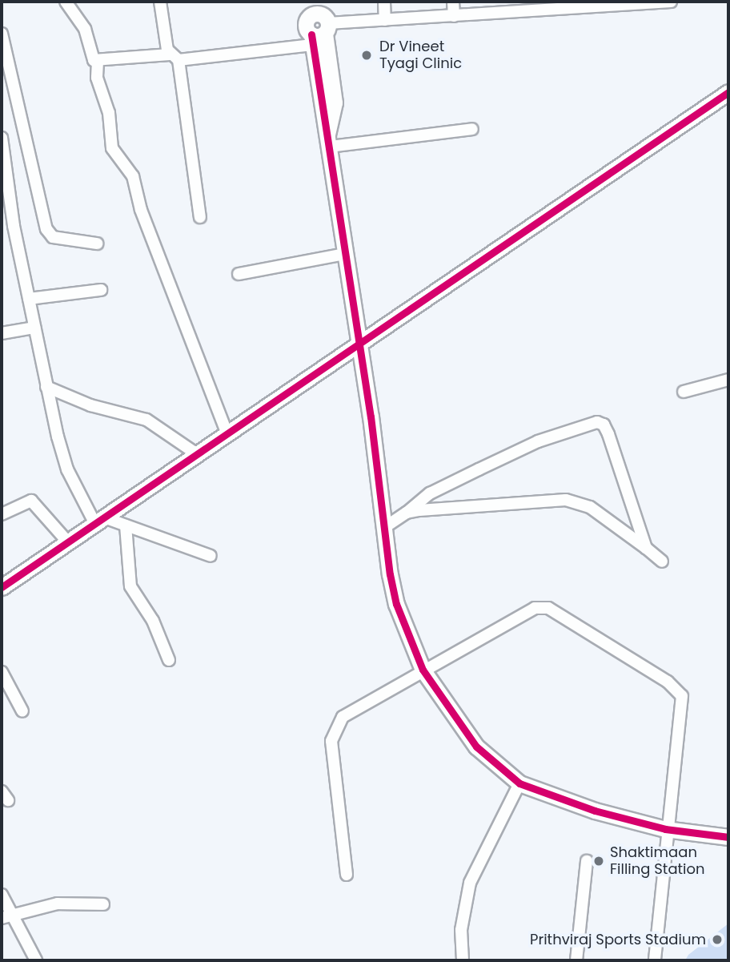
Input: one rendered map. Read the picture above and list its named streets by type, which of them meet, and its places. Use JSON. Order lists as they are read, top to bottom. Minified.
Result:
{"places":["Dr Vineet Tyagi Clinic","Shaktimaan Filling Station","Prithviraj Sports Stadium"]}
